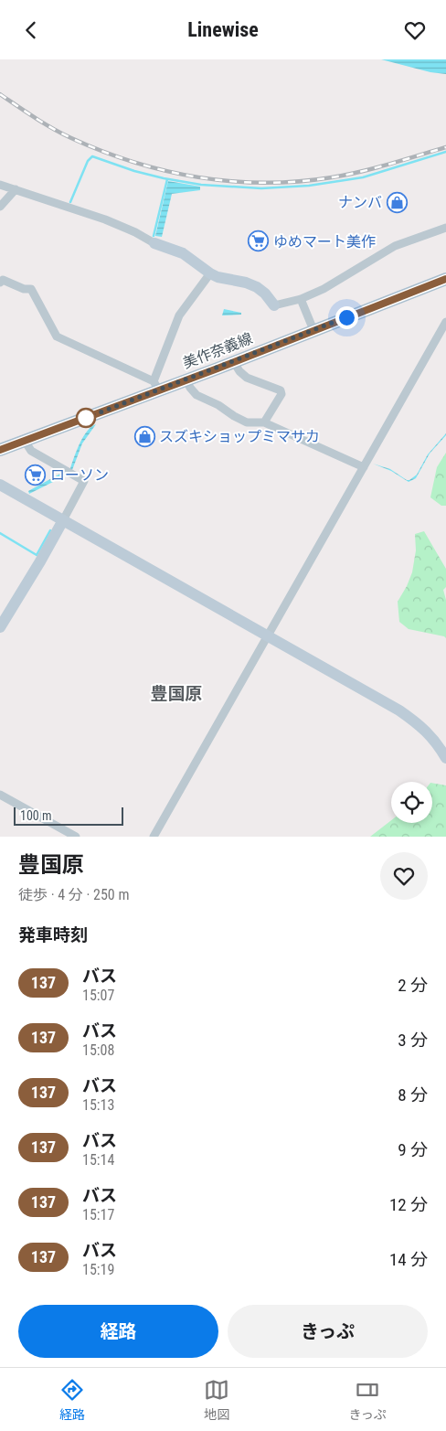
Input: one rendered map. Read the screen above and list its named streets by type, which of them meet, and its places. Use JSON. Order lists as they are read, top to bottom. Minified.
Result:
{"streets":{"main road":["美作奈義線"]},"districts":["豊国原"],"places":{"shop":["ナンバ","スズキショップミマサカ"],"supermarket":["ゆめマート美作","ローソン"]},"lines":["bus line 137"],"scale_bar":"100 m","page":{"header":"Linewise","scale":"100 m","heading":[["豊国原","徒歩 · 4 分 · 250 m"],"発車時刻"],"list":[{"mark":"137","name":"バス","note":"15:07","value":"2 分"},{"mark":"137","name":"バス","note":"15:08","value":"3 分"},{"mark":"137","name":"バス","note":"15:13","value":"8 分"},{"mark":"137","name":"バス","note":"15:14","value":"9 分"},{"mark":"137","name":"バス","note":"15:17","value":"12 分"},{"mark":"137","name":"バス","note":"15:19","value":"14 分"}],"buttons":["経路","きっぷ"],"tabs":["経路","地図","きっぷ"]}}
